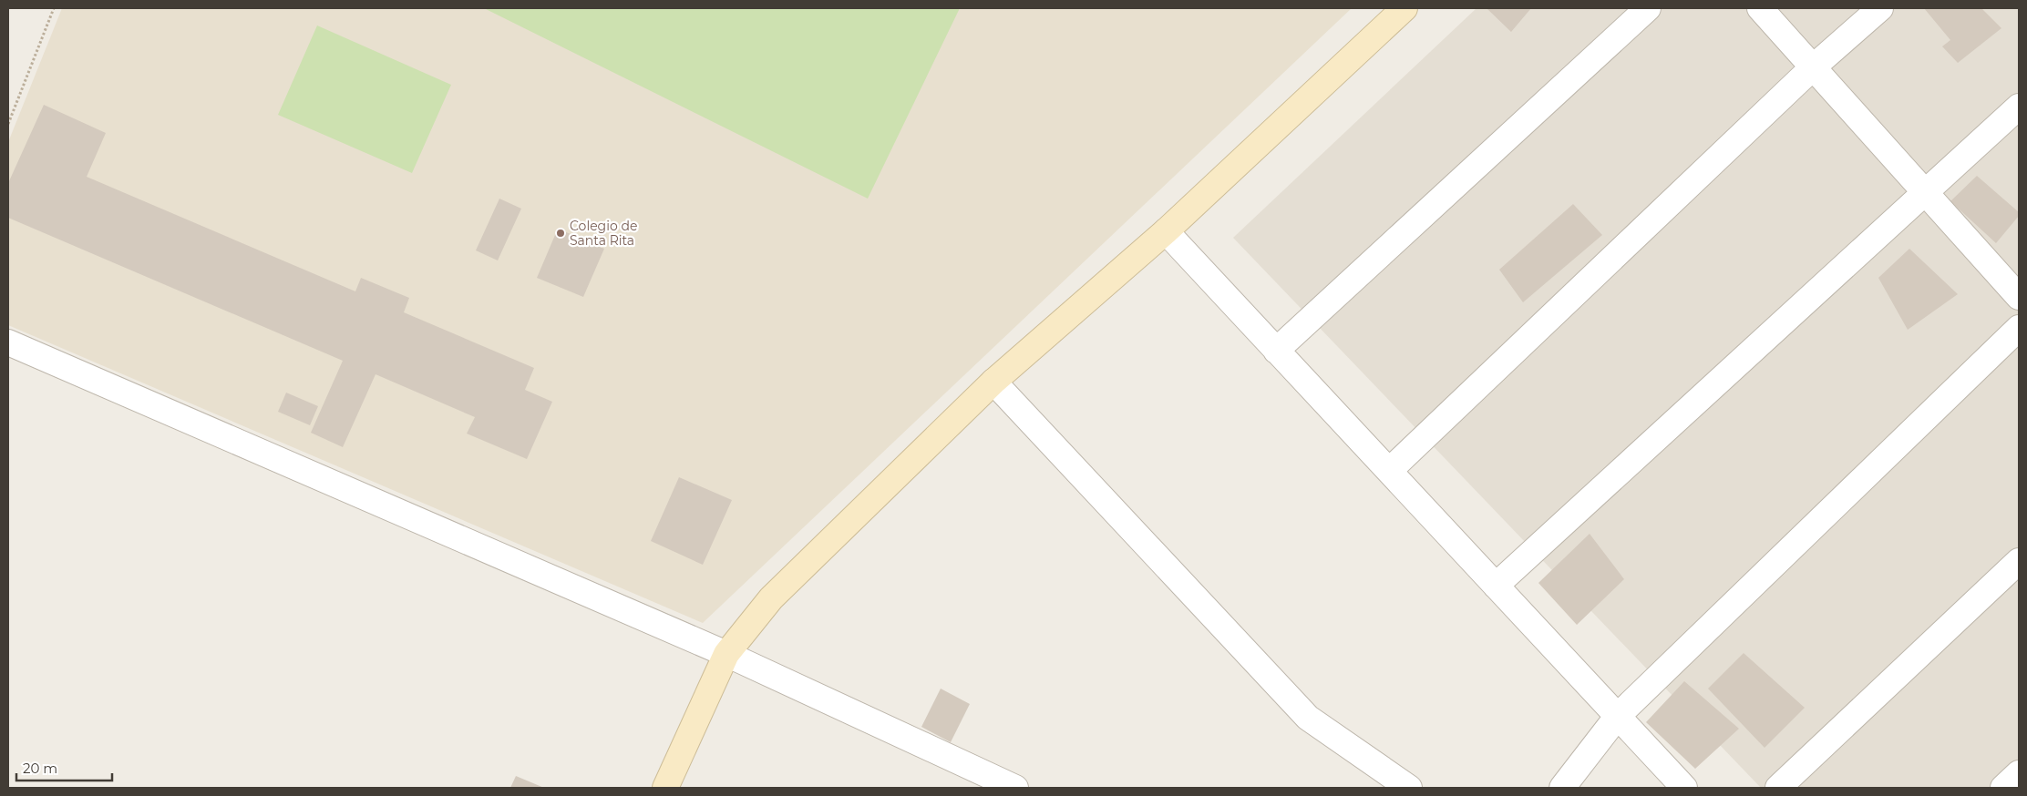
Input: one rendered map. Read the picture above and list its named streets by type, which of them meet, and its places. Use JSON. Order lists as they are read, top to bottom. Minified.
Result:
{"places":["Colegio de Santa Rita"],"scale_bar":"20 m"}
